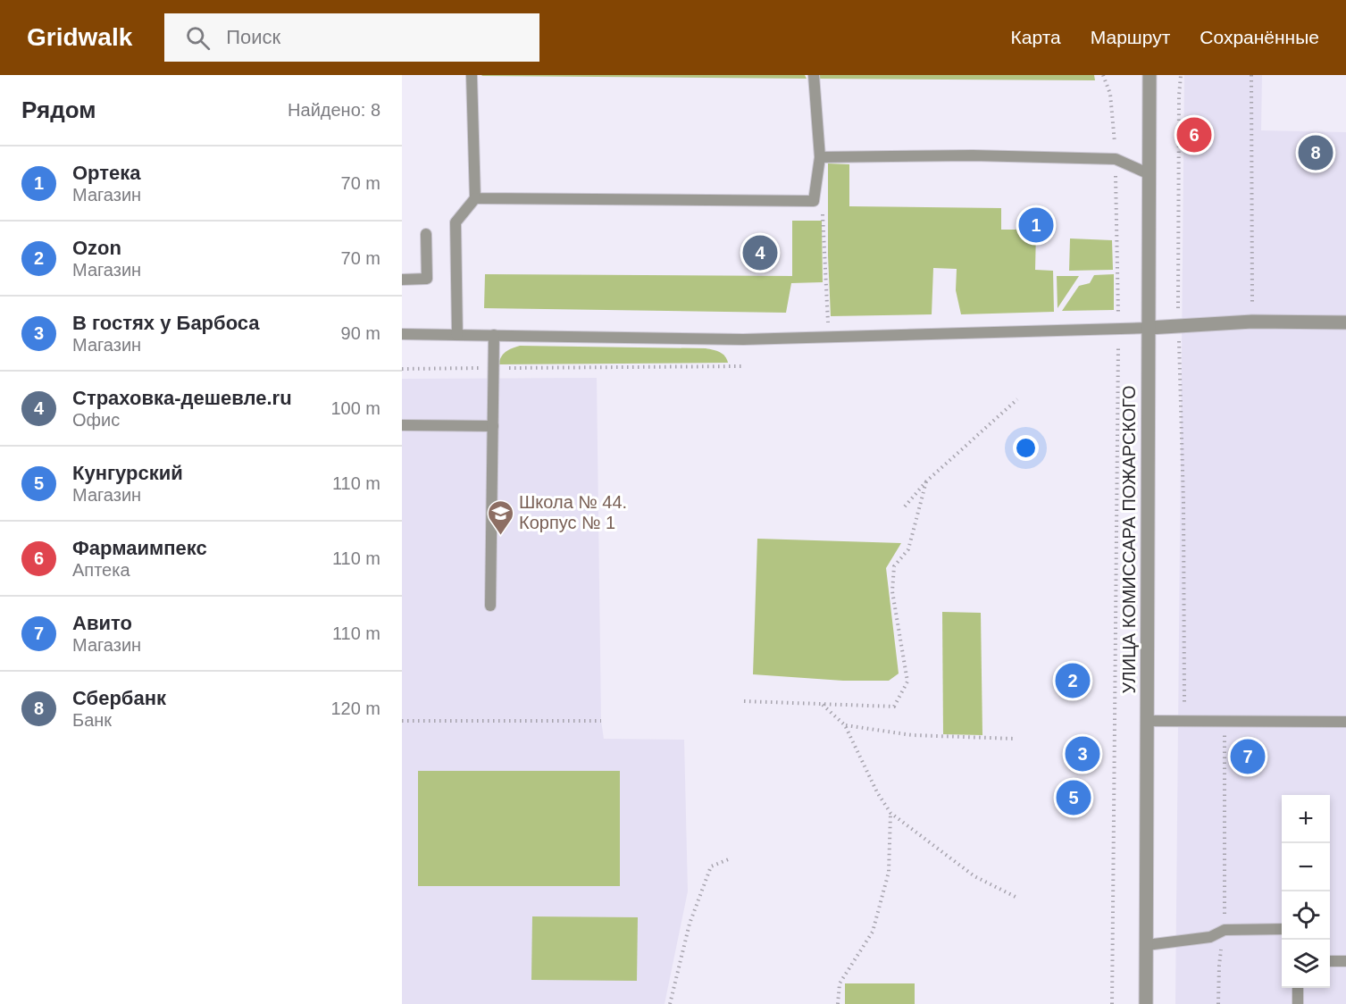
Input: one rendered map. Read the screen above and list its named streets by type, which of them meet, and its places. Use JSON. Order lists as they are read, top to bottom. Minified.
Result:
{"streets":{"street":["УЛИЦА КОМИССАРА ПОЖАРСКОГО"]},"places":{"school or university":["Школа № 44. Корпус № 1"]},"page":{"header":"Gridwalk","search":"Поиск","nav":["Карта","Маршрут","Сохранённые"],"heading":["Рядом","Найдено: 8"],"pins":["6","8","1","4","2","3","7","5"],"list":[{"mark":"1","name":"Ортека","note":"Магазин","value":"70 m"},{"mark":"2","name":"Ozon","note":"Магазин","value":"70 m"},{"mark":"3","name":"В гостях у Барбоса","note":"Магазин","value":"90 m"},{"mark":"4","name":"Страховка-дешевле.ru","note":"Офис","value":"100 m"},{"mark":"5","name":"Кунгурский","note":"Магазин","value":"110 m"},{"mark":"6","name":"Фармаимпекс","note":"Аптека","value":"110 m"},{"mark":"7","name":"Авито","note":"Магазин","value":"110 m"},{"mark":"8","name":"Сбербанк","note":"Банк","value":"120 m"}],"map_buttons":["+","−"]}}
